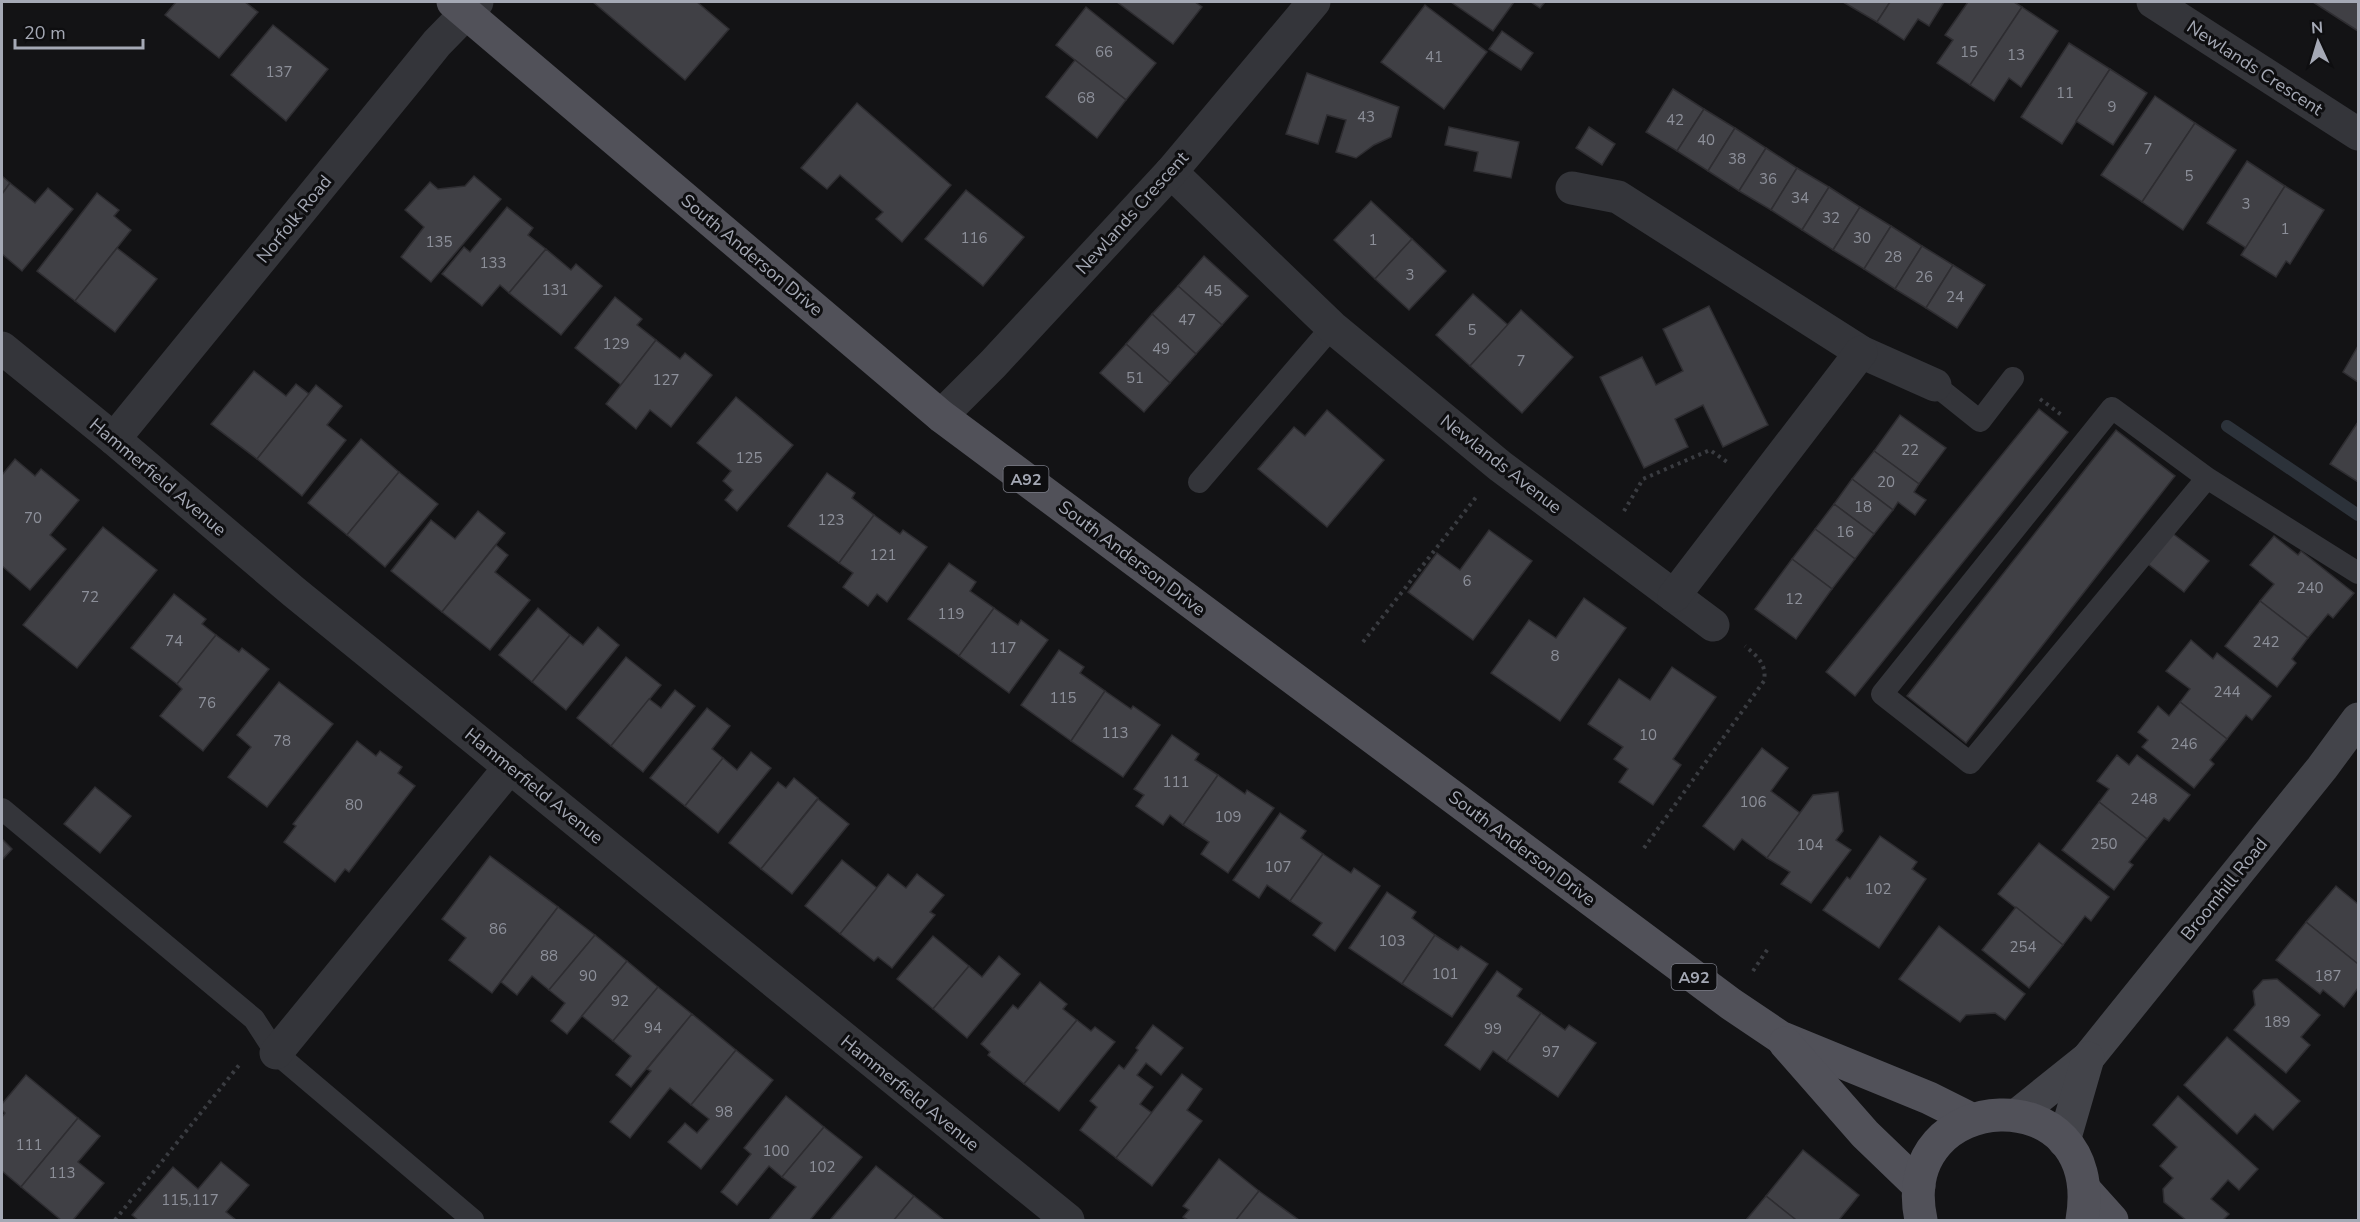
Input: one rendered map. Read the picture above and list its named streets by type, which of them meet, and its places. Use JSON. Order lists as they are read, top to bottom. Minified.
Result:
{"streets":{"main road":["South Anderson Drive","A92"],"street":["Newlands Crescent","Norfolk Road","Newlands Avenue","Hammerfield Avenue","Broomhill Road"]},"crossings":[["Newlands Crescent","South Anderson Drive"],["Newlands Crescent","Newlands Avenue"],["Norfolk Road","South Anderson Drive"],["Norfolk Road","Hammerfield Avenue"],["South Anderson Drive","A92"]],"house_numbers":["66","15","13","41","137","11","68","9","43","42","40","7","38","5","36","34","3","32","1","116","30","1","135","28","133","3","26","131","45","24","47","5","129","49","7","51","127","22","125","20","18","70","123","16","121","6","240","72","12","119","74","242","117","8","244","115","76","113","10","78","246","111","248","106","80","109","250","104","107","102","86","103","254","88","101","90","187","92","189","94","99","97","98","111","100","102","113","115,117"],"scale_bar":"20 m","north":"top"}
